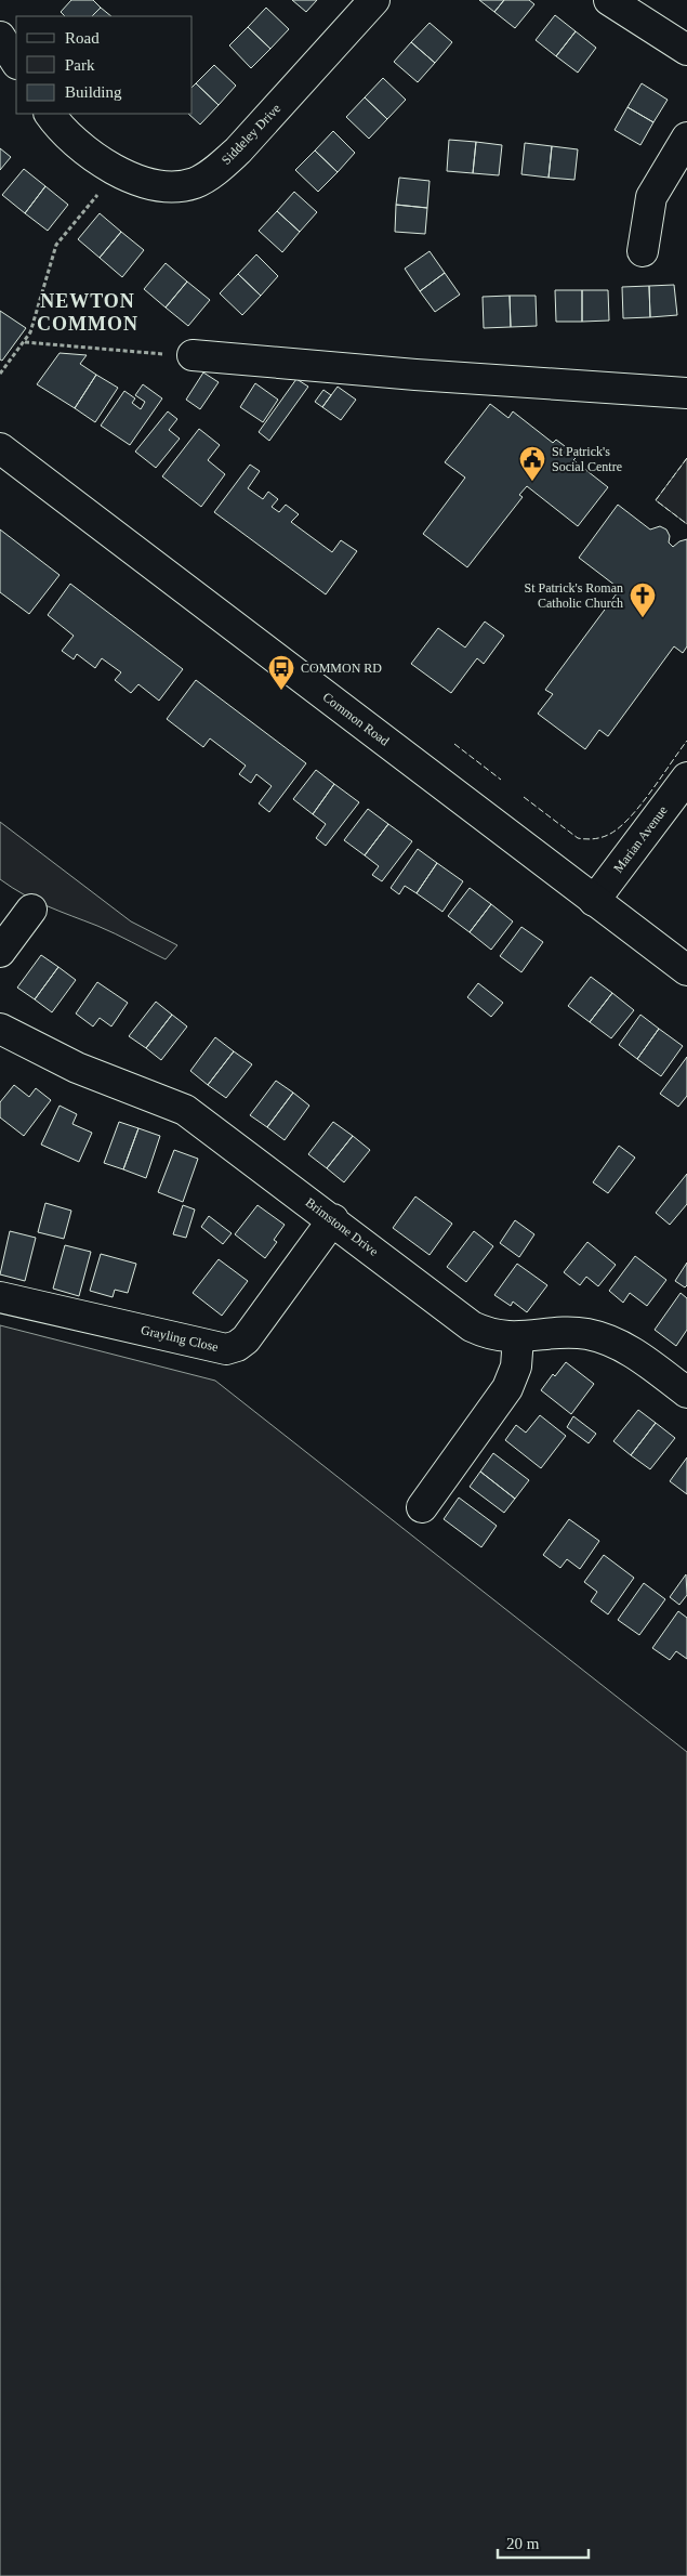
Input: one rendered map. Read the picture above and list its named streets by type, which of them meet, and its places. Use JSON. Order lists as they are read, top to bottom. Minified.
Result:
{"streets":{"street":["Siddeley Drive","Common Road","Marian Avenue","Brimstone Drive","Grayling Close"]},"crossings":[["Common Road","Marian Avenue"],["Brimstone Drive","Grayling Close"]],"districts":["NEWTON COMMON"],"places":{"public building":["St Patrick's Social Centre"],"church":["St Patrick's Roman Catholic Church"],"bus stop":["COMMON RD"]},"legend":["Road","Park","Building"],"scale_bar":"20 m"}
